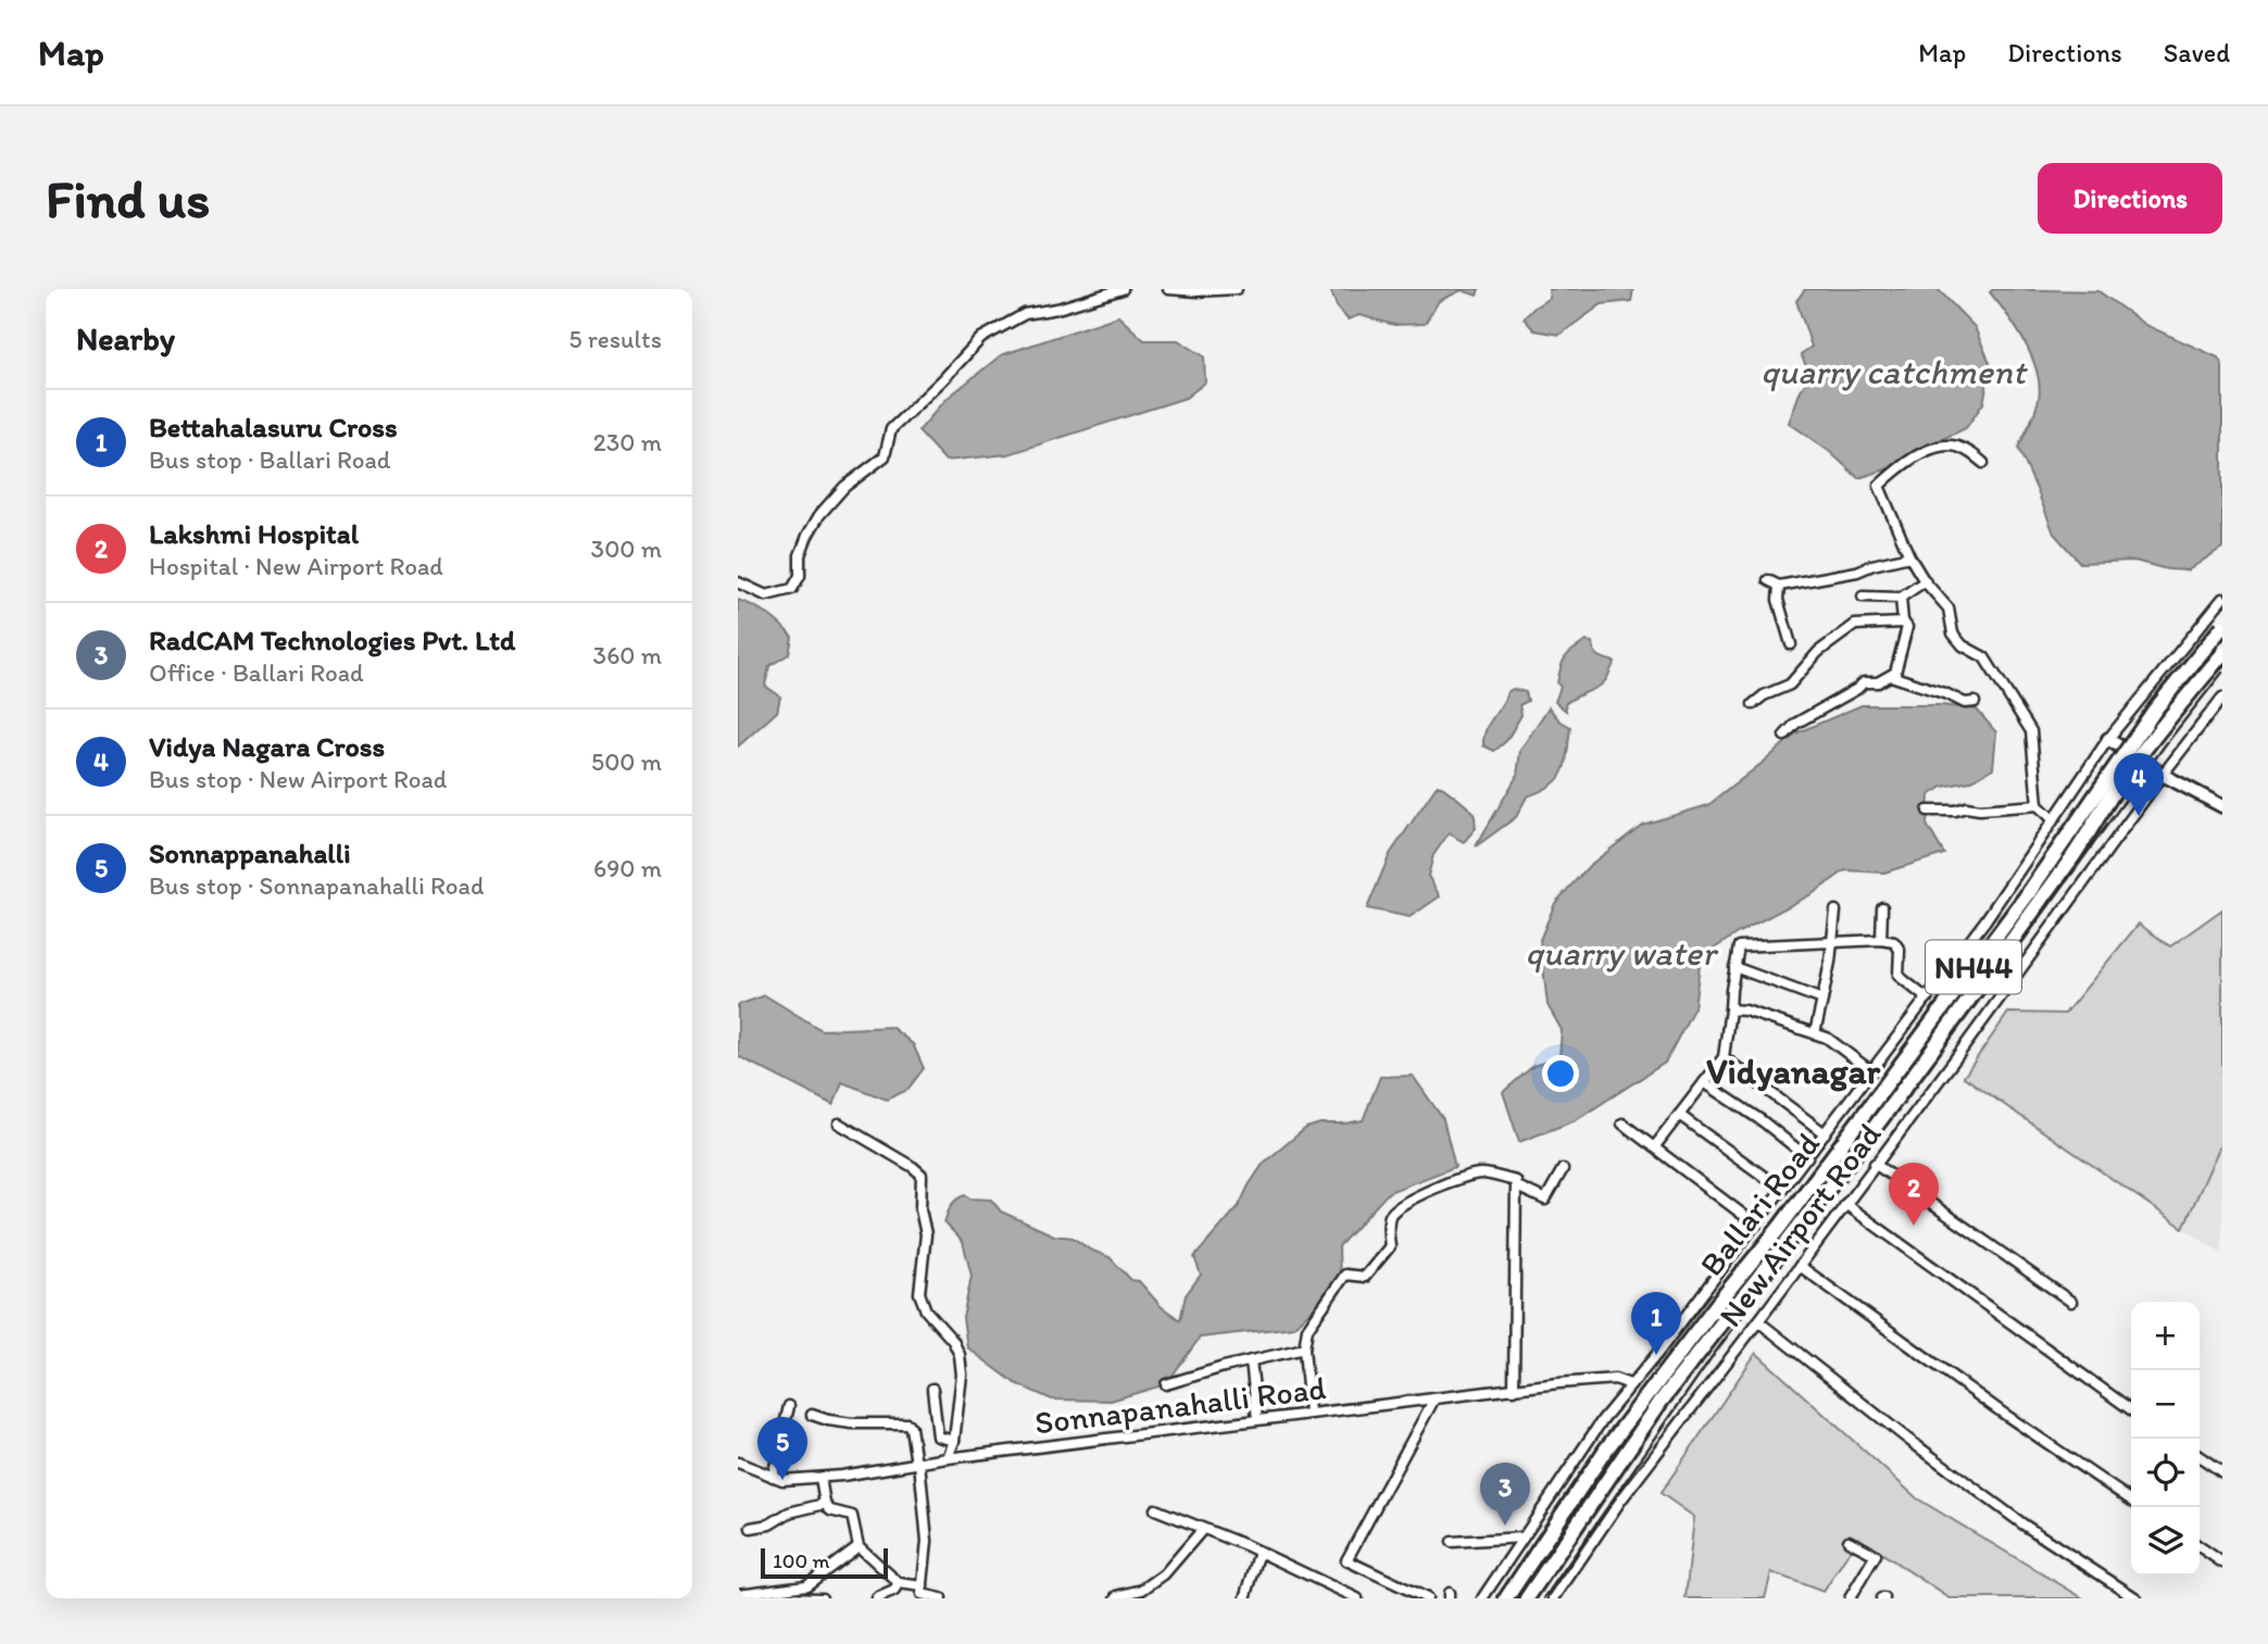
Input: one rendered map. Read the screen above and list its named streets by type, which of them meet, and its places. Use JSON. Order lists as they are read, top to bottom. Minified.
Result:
{"streets":{"highway":["NH44","Ballari Road"],"street":["New Airport Road","Sonnapanahalli Road"]},"districts":["Vidyanagar"],"water":["quarry catchment","quarry water"],"scale_bar":"100 m","page":{"header":"Map","nav":["Map","Directions","Saved"],"buttons":"Directions","title":"Find us","heading":["Nearby","5 results"],"list":[{"mark":"1","name":"Bettahalasuru Cross","note":"Bus stop · Ballari Road","value":"230 m"},{"mark":"2","name":"Lakshmi Hospital","note":"Hospital · New Airport Road","value":"300 m"},{"mark":"3","name":"RadCAM Technologies Pvt. Ltd","note":"Office · Ballari Road","value":"360 m"},{"mark":"4","name":"Vidya Nagara Cross","note":"Bus stop · New Airport Road","value":"500 m"},{"mark":"5","name":"Sonnappanahalli","note":"Bus stop · Sonnapanahalli Road","value":"690 m"}],"pins":["4","2","1","5","3"],"map_buttons":["+","−"],"scale":"100 m"}}
